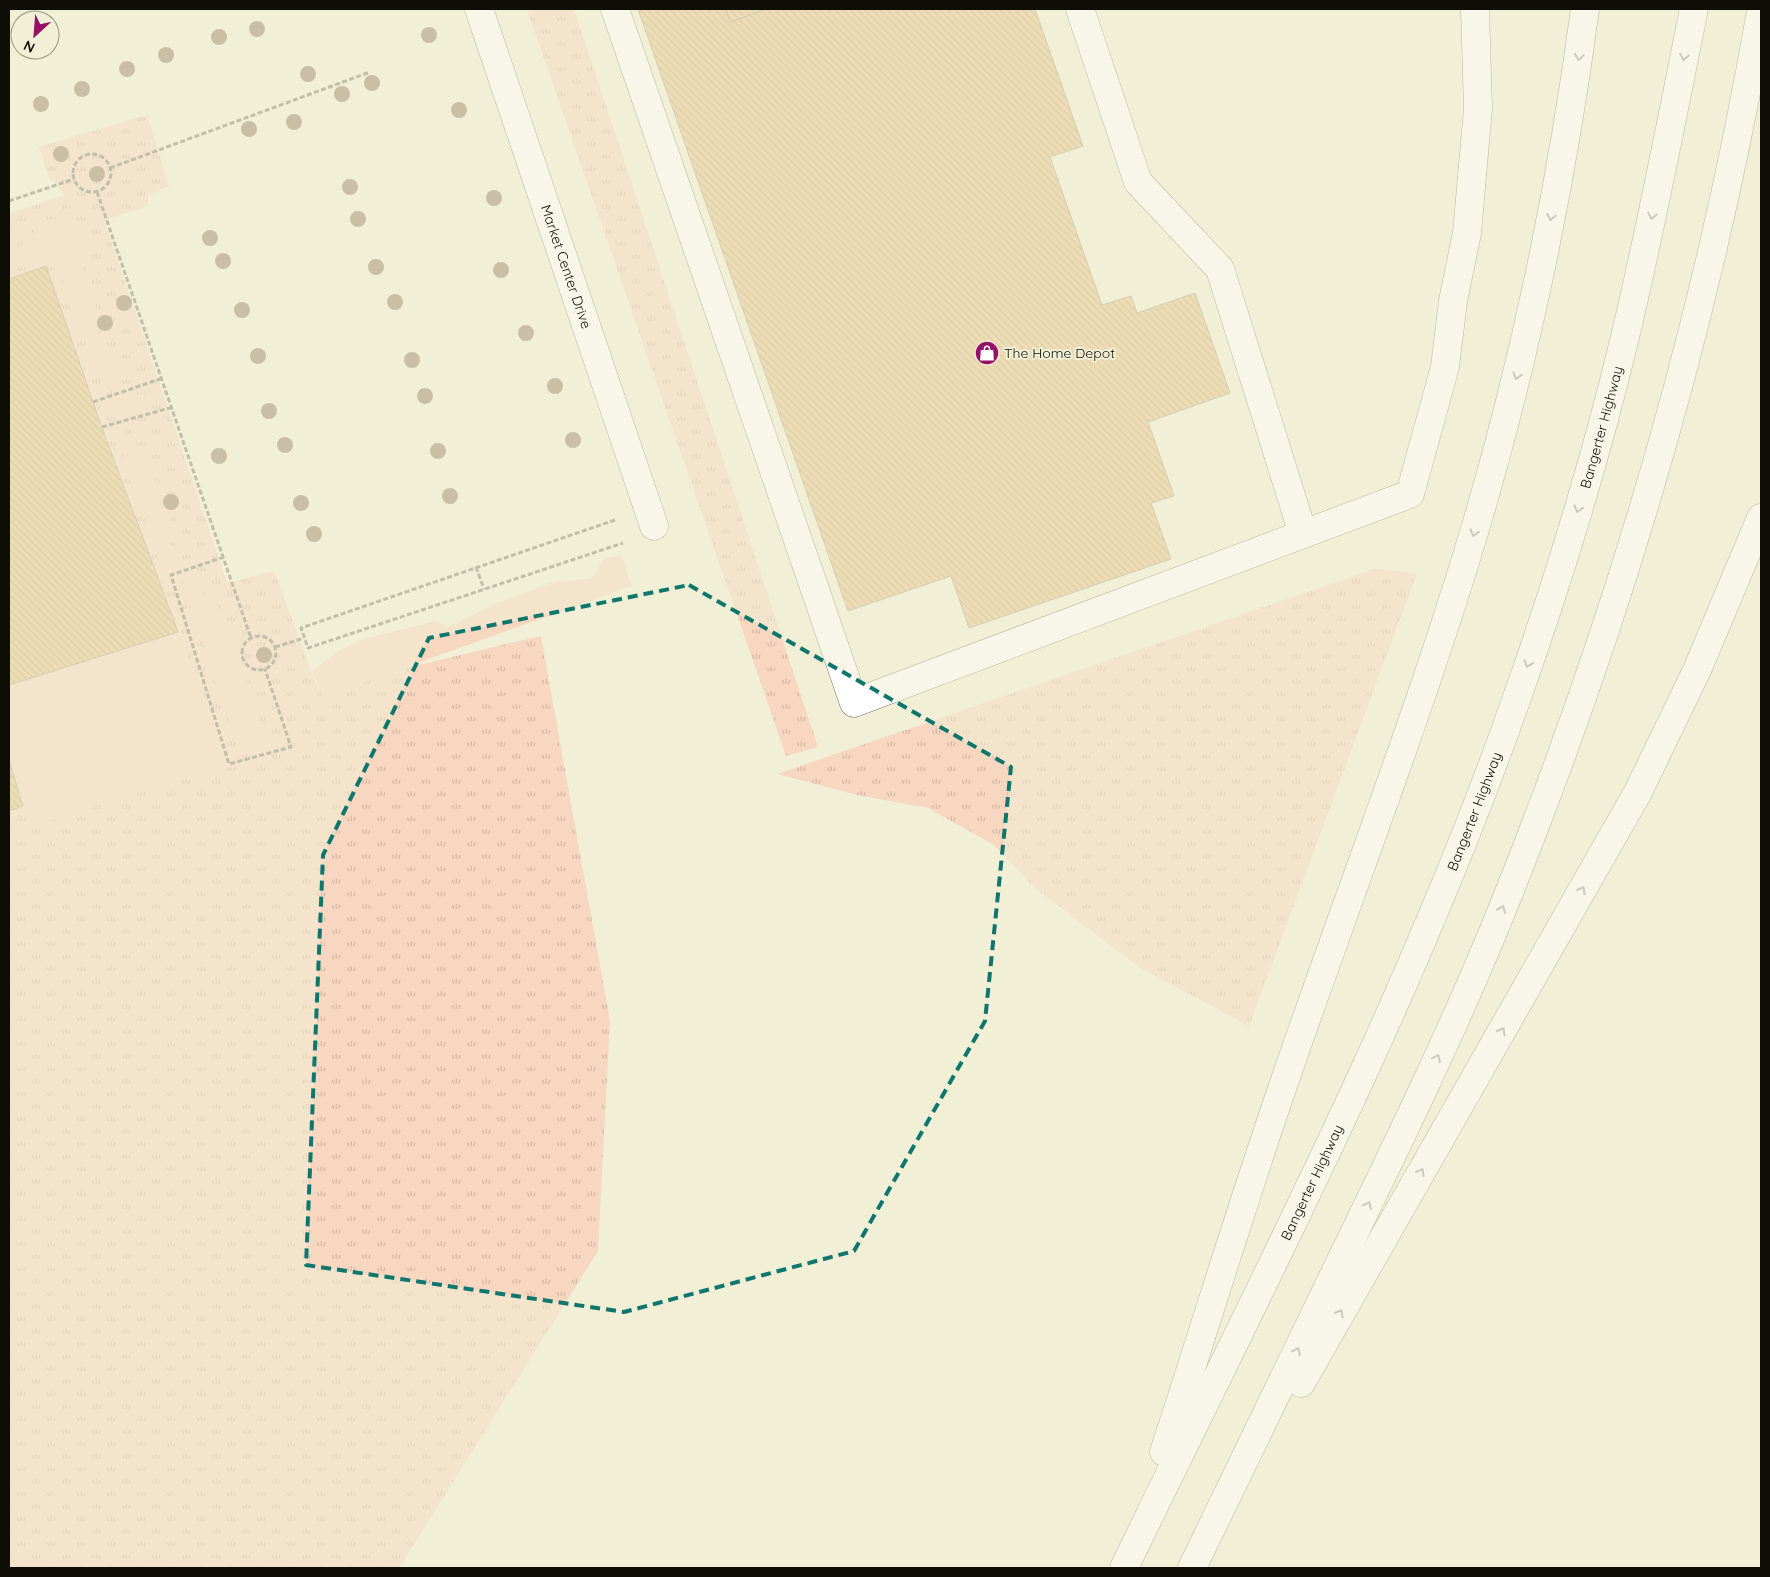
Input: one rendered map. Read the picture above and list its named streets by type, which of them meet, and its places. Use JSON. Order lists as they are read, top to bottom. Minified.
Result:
{"streets":{"main road":["Market Center Drive","Bangerter Highway"]},"places":{"shop":["The Home Depot"]},"north":"bottom left"}
